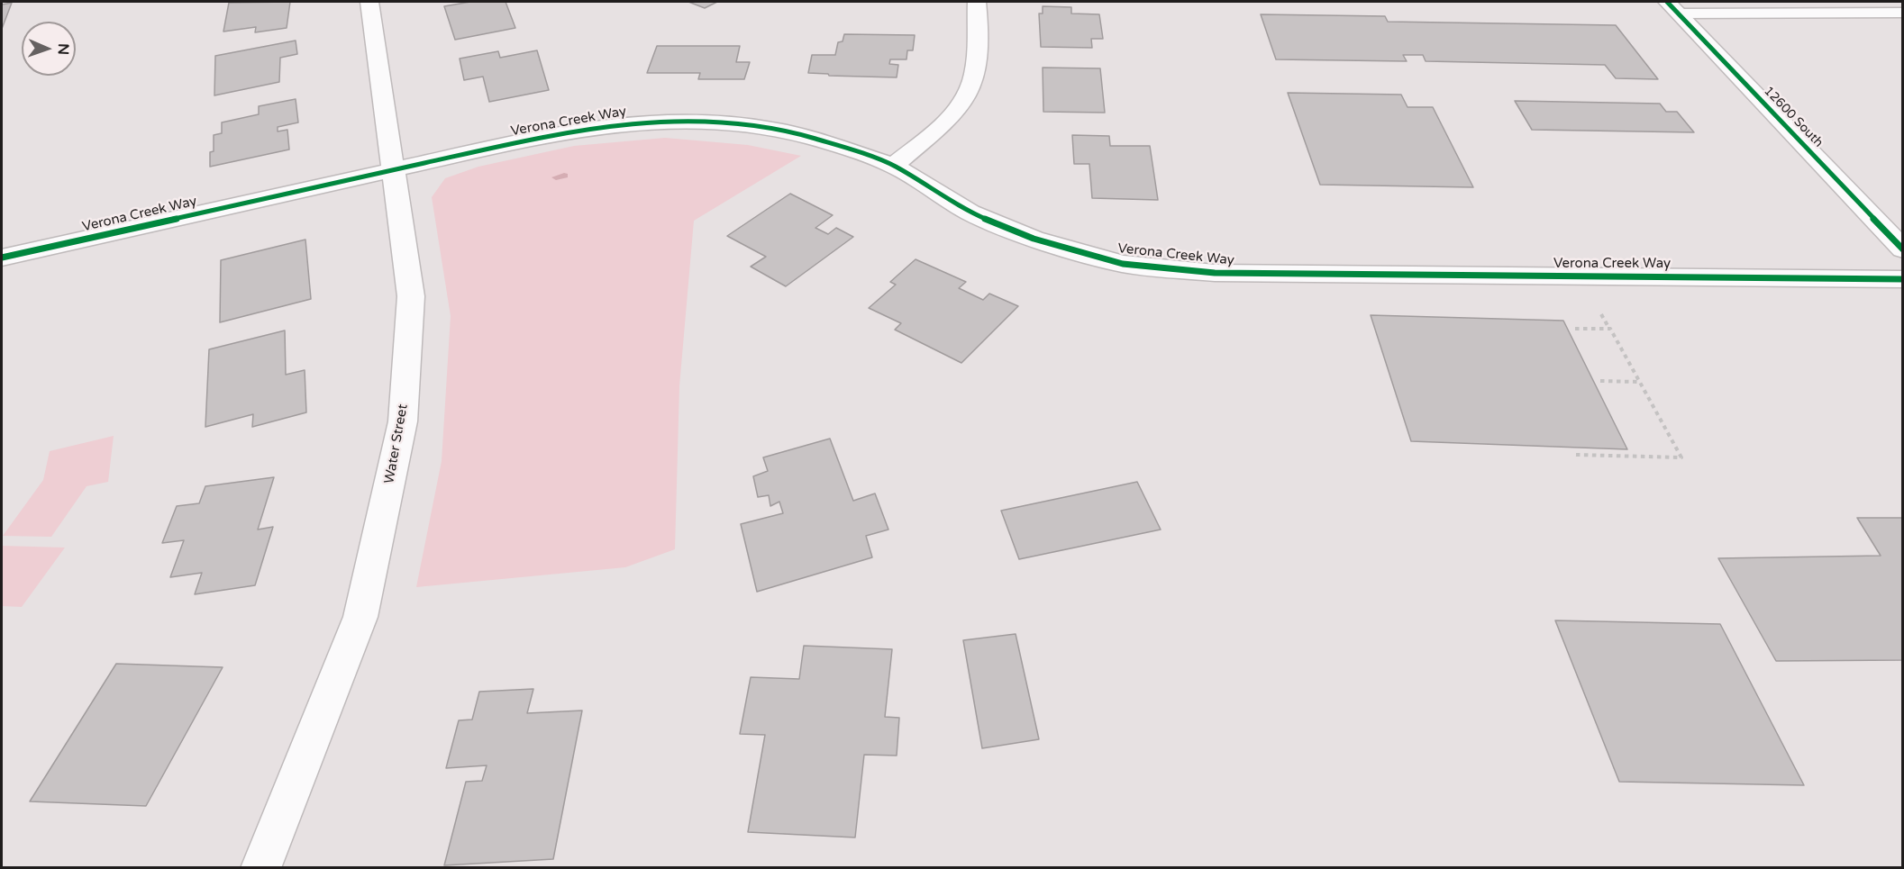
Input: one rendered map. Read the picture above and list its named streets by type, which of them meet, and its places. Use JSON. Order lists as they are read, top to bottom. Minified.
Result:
{"streets":{"street":["12600 South","Verona Creek Way","Water Street"]},"crossings":[["Verona Creek Way","Water Street"]],"north":"right"}
